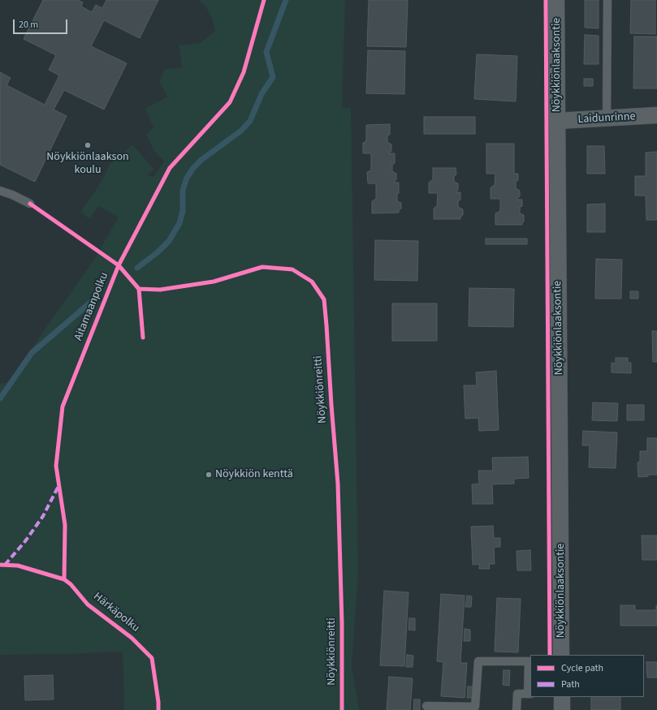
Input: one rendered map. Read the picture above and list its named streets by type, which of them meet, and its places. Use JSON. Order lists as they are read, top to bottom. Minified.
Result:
{"streets":{"street":["Nöykkiönlaaksontie","Laidunrinne"],"cycle path":["Aitamaanpolku","Nöykkiönreitti","Härkäpolku"]},"crossings":[["Nöykkiönlaaksontie","Laidunrinne"]],"places":["Nöykkiönlaakson koulu","Nöykkiön kenttä"],"legend":["Cycle path","Path"],"scale_bar":"20 m"}
